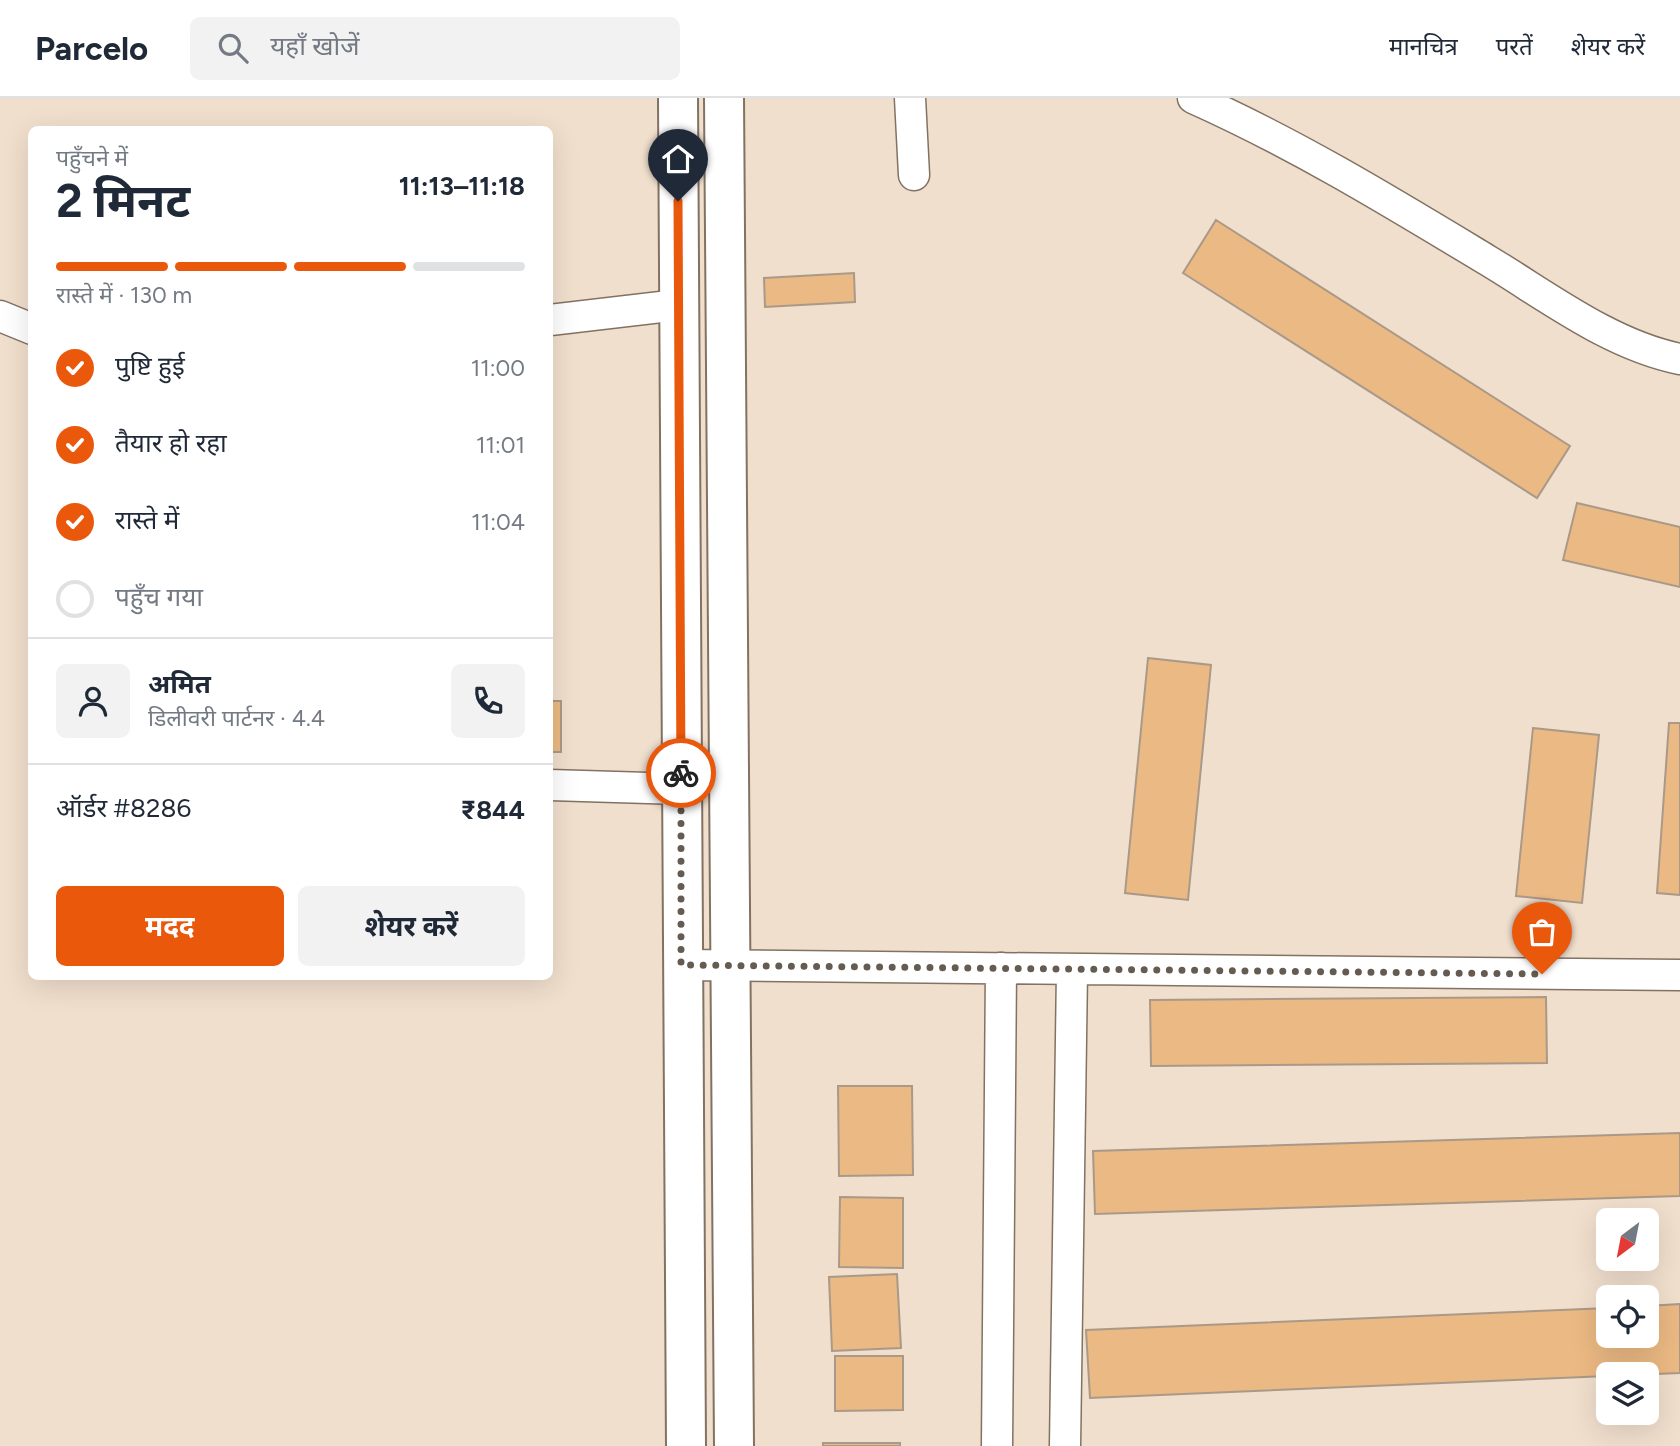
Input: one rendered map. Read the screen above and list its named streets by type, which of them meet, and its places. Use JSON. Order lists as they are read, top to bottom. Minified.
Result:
{"north":"bottom left","page":{"header":"Parcelo","search":"यहाँ खोजें","nav":["मानचित्र","परतें","शेयर करें"],"heading":["2 मिनट","पहुँचने में","11:13–11:18"],"panel":["अमित","डिलीवरी पार्टनर · 4.4","ऑर्डर #8286","₹844"],"bar":"रास्ते में · 130 m","list":[["पुष्टि हुई","11:00"],["तैयार हो रहा","11:01"],["रास्ते में","11:04"],"पहुँच गया"],"buttons":["मदद","शेयर करें"]}}
